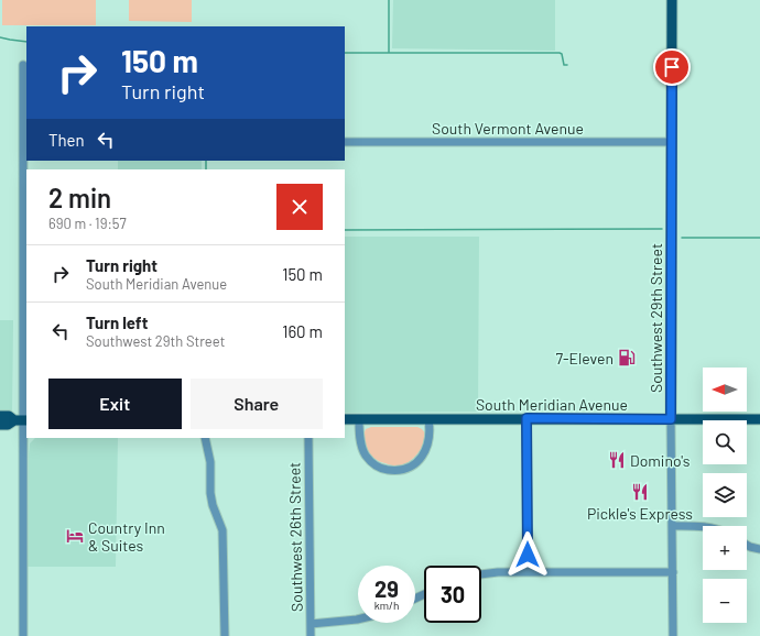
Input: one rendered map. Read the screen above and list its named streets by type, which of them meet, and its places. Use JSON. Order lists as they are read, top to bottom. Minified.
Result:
{"streets":{"main road":["Southwest 29th Street","South Meridian Avenue"],"street":["South Vermont Avenue","Southwest 26th Street"]},"crossings":[["South Vermont Avenue","Southwest 29th Street"],["Southwest 29th Street","South Meridian Avenue"]],"places":{"fuel station":["7-Eleven"],"restaurant":["Domino's","Pickle's Express"],"hotel":["Country Inn & Suites"]},"north":"left","page":{"turn":["150 m","Turn right"],"then":"Then","heading":["2 min","690 m · 19:57"],"list":[{"name":"Turn right","note":"South Meridian Avenue","value":"150 m"},{"name":"Turn left","note":"Southwest 29th Street","value":"160 m"}],"map_buttons":["+","−"],"buttons":["Exit","Share"],"speed":"29 km/h","limit":"30"}}
